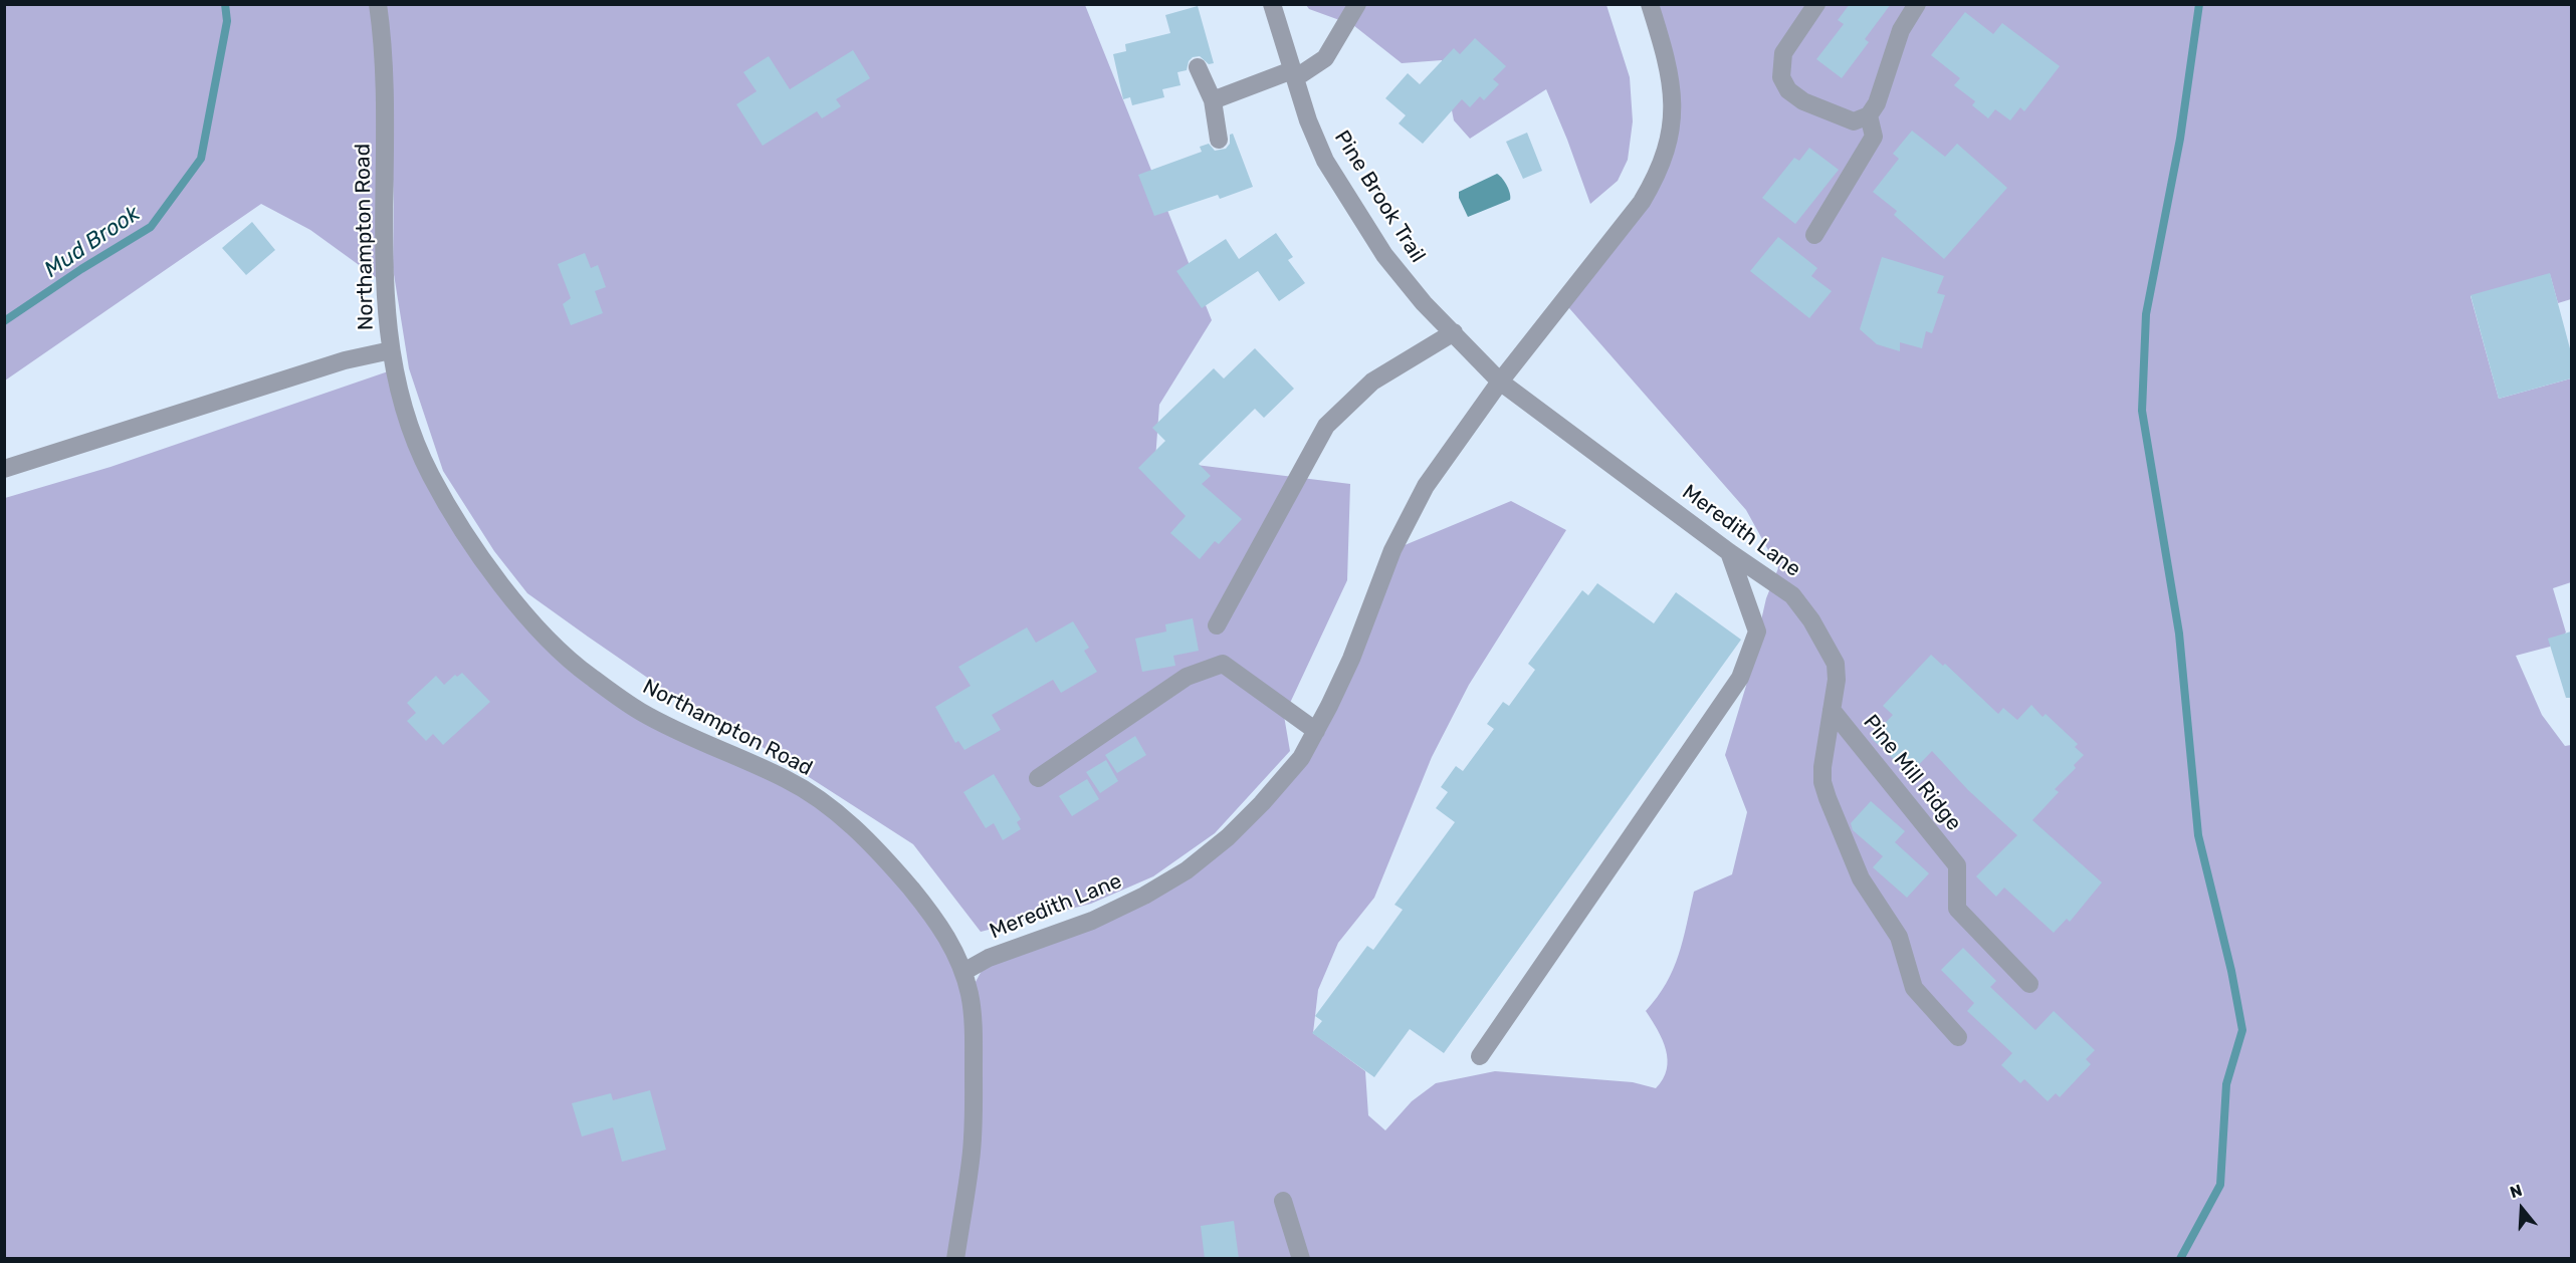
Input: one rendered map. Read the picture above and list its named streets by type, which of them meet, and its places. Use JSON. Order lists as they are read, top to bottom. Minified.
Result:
{"streets":{"street":["Pine Brook Trail","Northampton Road","Meredith Lane","Pine Mill Ridge"]},"crossings":[["Pine Brook Trail","Meredith Lane"],["Northampton Road","Meredith Lane"],["Meredith Lane","Pine Mill Ridge"]],"water":["Mud Brook"],"north":"top"}
